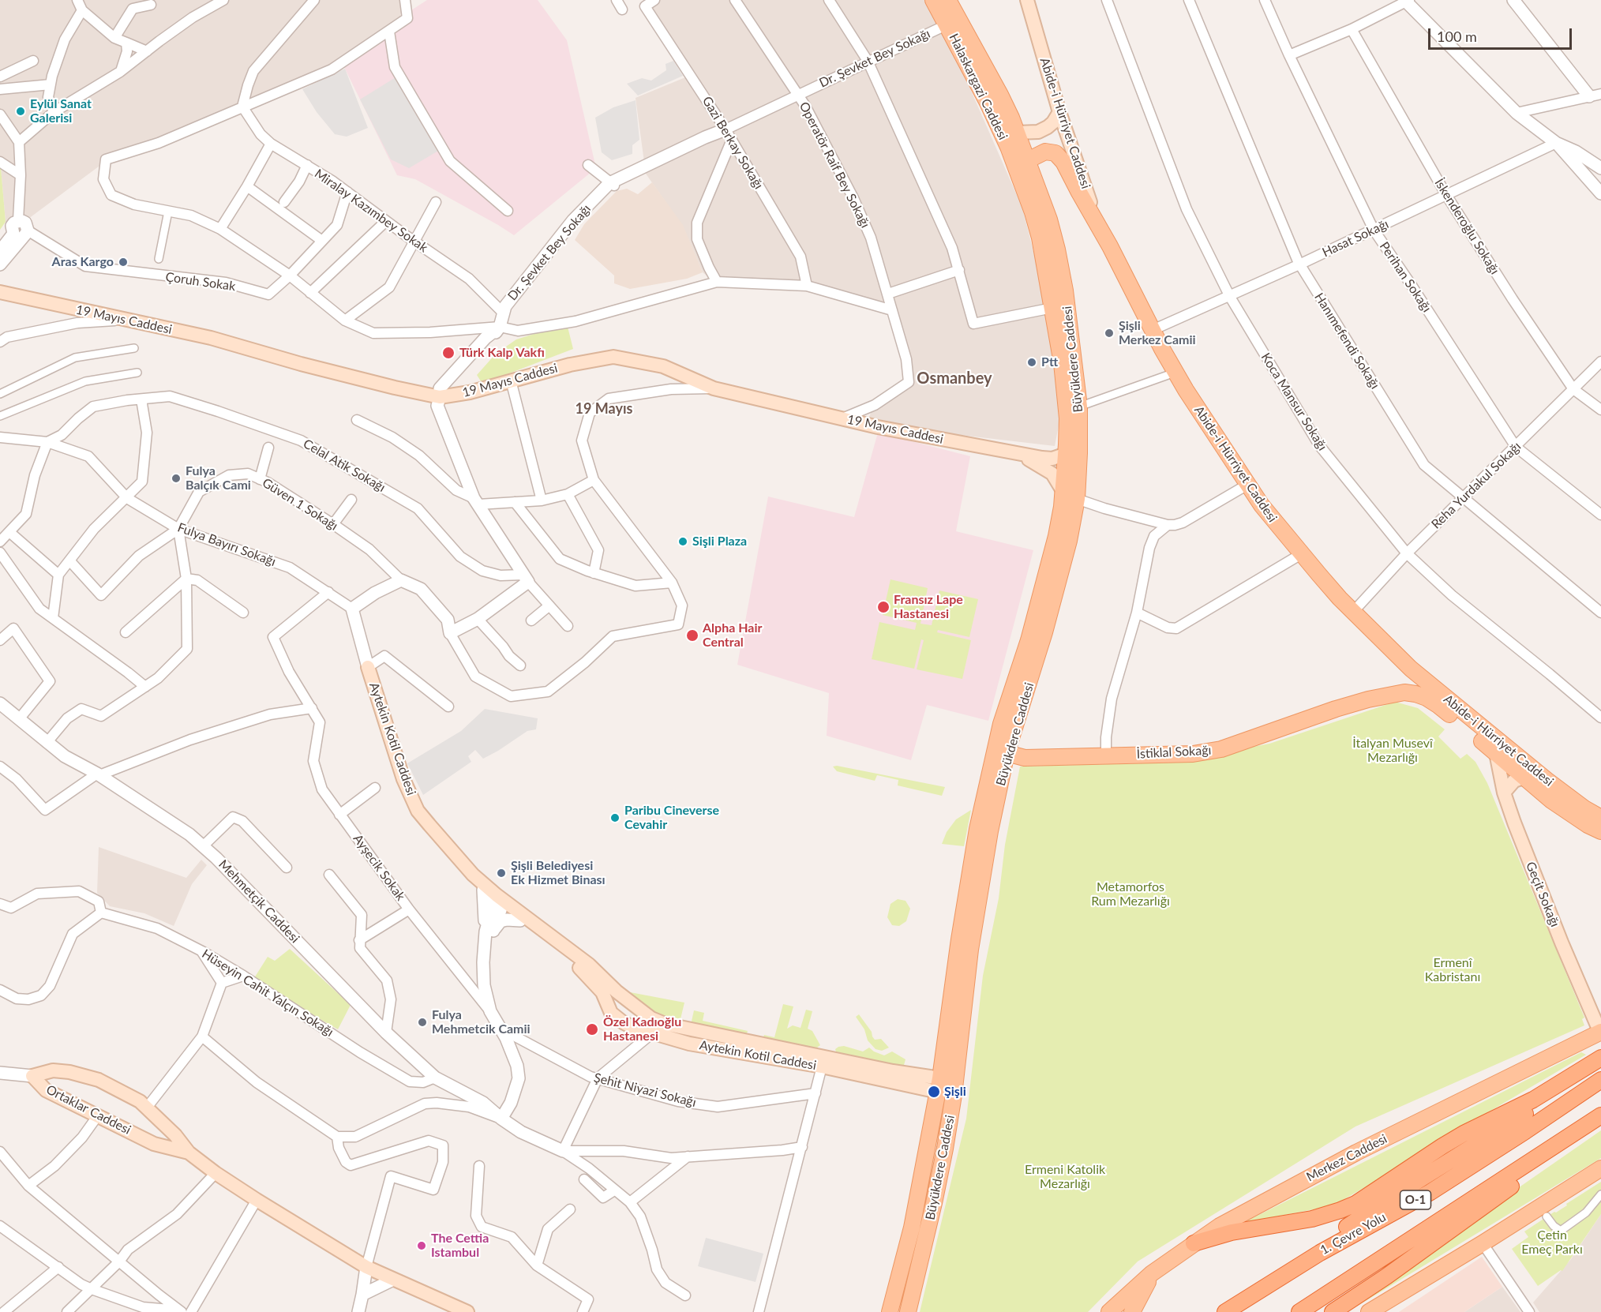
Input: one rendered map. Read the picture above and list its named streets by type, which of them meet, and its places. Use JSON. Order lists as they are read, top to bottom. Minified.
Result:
{"streets":{"highway":["O-1","1. Çevre Yolu"],"main road":["Halaskargazi Caddesi","Abide-i Hürriyet Caddesi","19 Mayıs Caddesi","Büyükdere Caddesi","Aytekin Kotil Caddesi","İstiklal Sokağı","Geçit Sokağı","Ortaklar Caddesi","Merkez Caddesi"],"street":["Dr. Şevket Bey Sokağı","Gazi Berkay Sokağı","Operatör Raif Bey Sokağı","Miralay Kazımbey Sokak","İskenderoğlu Sokağı","Hasat Sokağı","Perihan Sokağı","Çoruh Sokak","Hanımefendi Sokağı","Koca Mansur Sokağı","Celal Atik Sokağı","Reha Yurdakul Sokağı","Güven 1 Sokağı","Fulya Bayırı Sokağı","Ayşecik Sokak","Mehmetçik Caddesi","Hüseyin Cahit Yalçın Sokağı","Şehit Niyazi Sokağı"]},"crossings":[["Dr. Şevket Bey Sokağı","Halaskargazi Caddesi"],["Dr. Şevket Bey Sokağı","Gazi Berkay Sokağı"],["Dr. Şevket Bey Sokağı","Operatör Raif Bey Sokağı"],["Dr. Şevket Bey Sokağı","Miralay Kazımbey Sokak"],["Dr. Şevket Bey Sokağı","19 Mayıs Caddesi"],["Halaskargazi Caddesi","Büyükdere Caddesi"],["Abide-i Hürriyet Caddesi","Hasat Sokağı"],["Abide-i Hürriyet Caddesi","Reha Yurdakul Sokağı"],["Abide-i Hürriyet Caddesi","İstiklal Sokağı"],["Abide-i Hürriyet Caddesi","Geçit Sokağı"],["Operatör Raif Bey Sokağı","19 Mayıs Caddesi"],["İskenderoğlu Sokağı","Hasat Sokağı"],["İskenderoğlu Sokağı","Reha Yurdakul Sokağı"],["Hasat Sokağı","Perihan Sokağı"],["Hasat Sokağı","Hanımefendi Sokağı"],["Hasat Sokağı","Koca Mansur Sokağı"],["Perihan Sokağı","Reha Yurdakul Sokağı"],["19 Mayıs Caddesi","Büyükdere Caddesi"],["Hanımefendi Sokağı","Reha Yurdakul Sokağı"],["Büyükdere Caddesi","Aytekin Kotil Caddesi"],["Büyükdere Caddesi","İstiklal Sokağı"],["Koca Mansur Sokağı","Reha Yurdakul Sokağı"],["Celal Atik Sokağı","Fulya Bayırı Sokağı"],["Güven 1 Sokağı","Fulya Bayırı Sokağı"],["Fulya Bayırı Sokağı","Ayşecik Sokak"],["Geçit Sokağı","Merkez Caddesi"],["Mehmetçik Caddesi","Hüseyin Cahit Yalçın Sokağı"]],"districts":["Osmanbey","19 Mayıs"],"parks":["İtalyan Musevî Mezarlığı","Metamorfos Rum Mezarlığı","Ermenî Kabristanı","Ermeni Katolik Mezarlığı","Çetin Emeç Parkı"],"places":["Eylül Sanat Galerisi","Aras Kargo","Şişli Merkez Camii","Türk Kalp Vakfı","Ptt","Fulya Balçık Cami","Sişli Plaza","Fransız Lape Hastanesi","Alpha Hair Central","Paribu Cineverse Cevahir","Şişli Belediyesi Ek Hizmet Binası","Fulya Mehmetcik Camii","Özel Kadıoğlu Hastanesi","Şişli","The Cettia Istambul"],"scale_bar":"100 m"}
